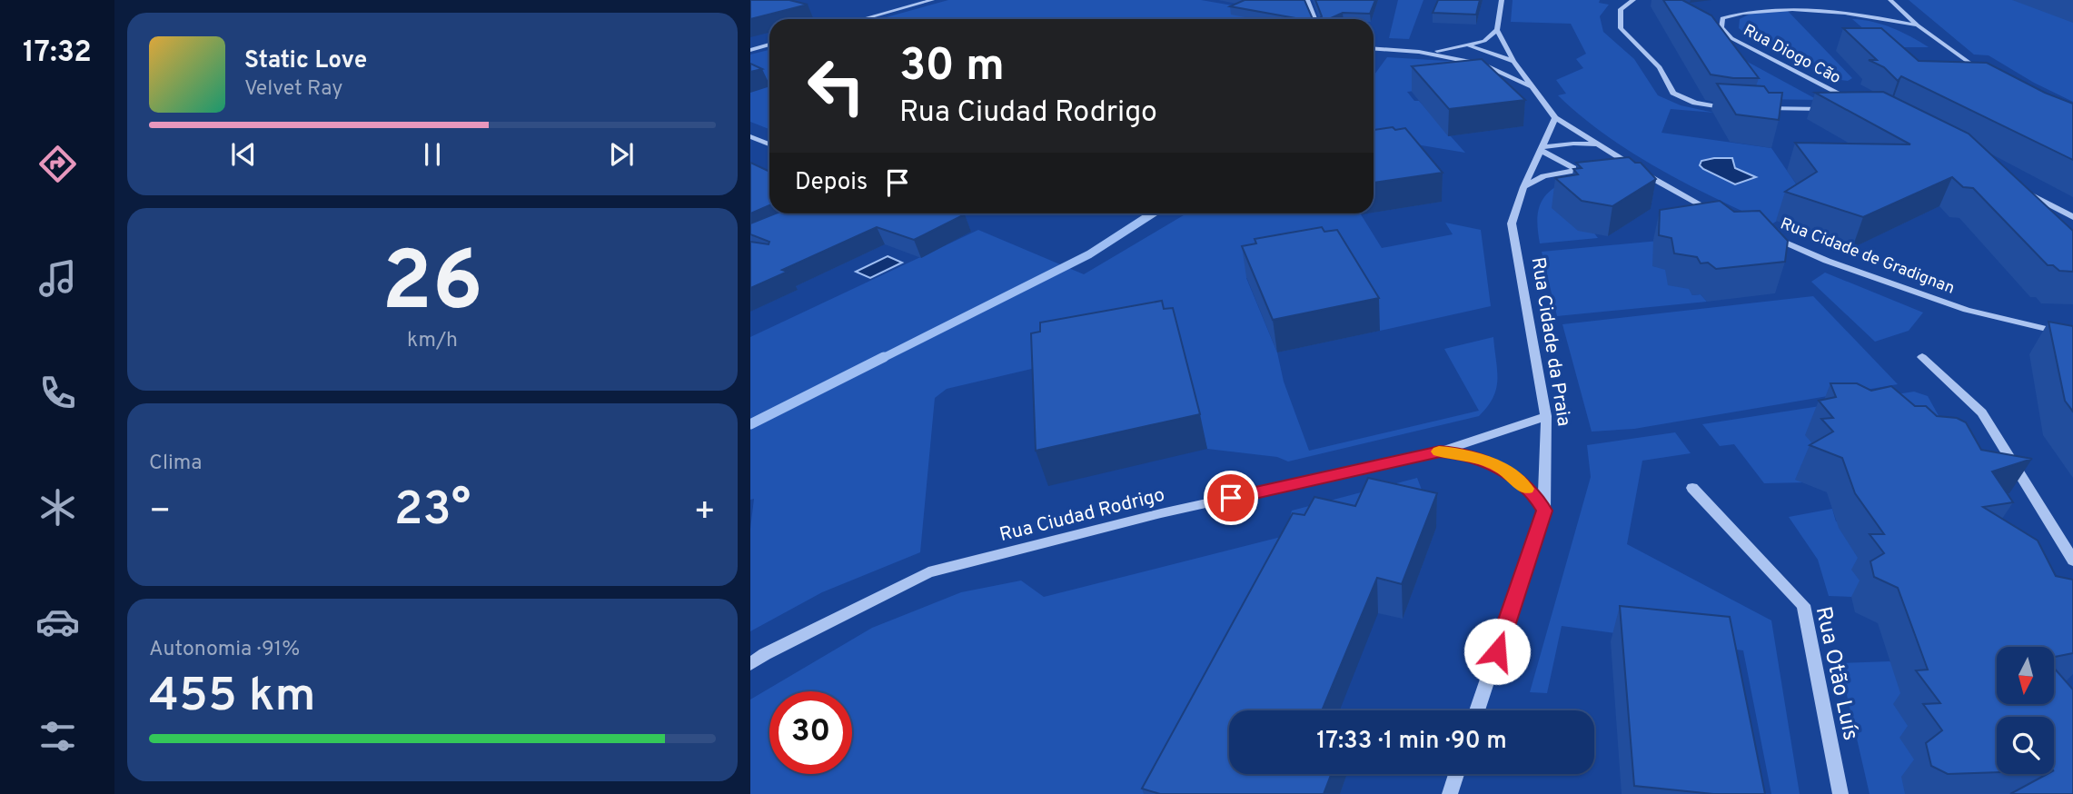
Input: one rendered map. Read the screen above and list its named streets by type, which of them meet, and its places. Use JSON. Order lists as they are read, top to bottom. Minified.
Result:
{"streets":{"street":["Rua Diogo Cão","Rua Cidade de Gradignan","Rua Cidade da Praia","Rua Ciudad Rodrigo","Rua Otão Luís"]},"crossings":[["Rua Cidade da Praia","Rua Ciudad Rodrigo"]],"north":"bottom","page":{"tabs":"17:32","turn":["30 m","Rua Ciudad Rodrigo"],"song":["Static Love","Velvet Ray"],"then":"Depois","tile":[["26","km/h"],"Clima",["Autonomia · 91%","455 km"]],"heat":["−","23°","+"],"limit":"30","trip":"17:33 · 1 min · 90 m"}}
